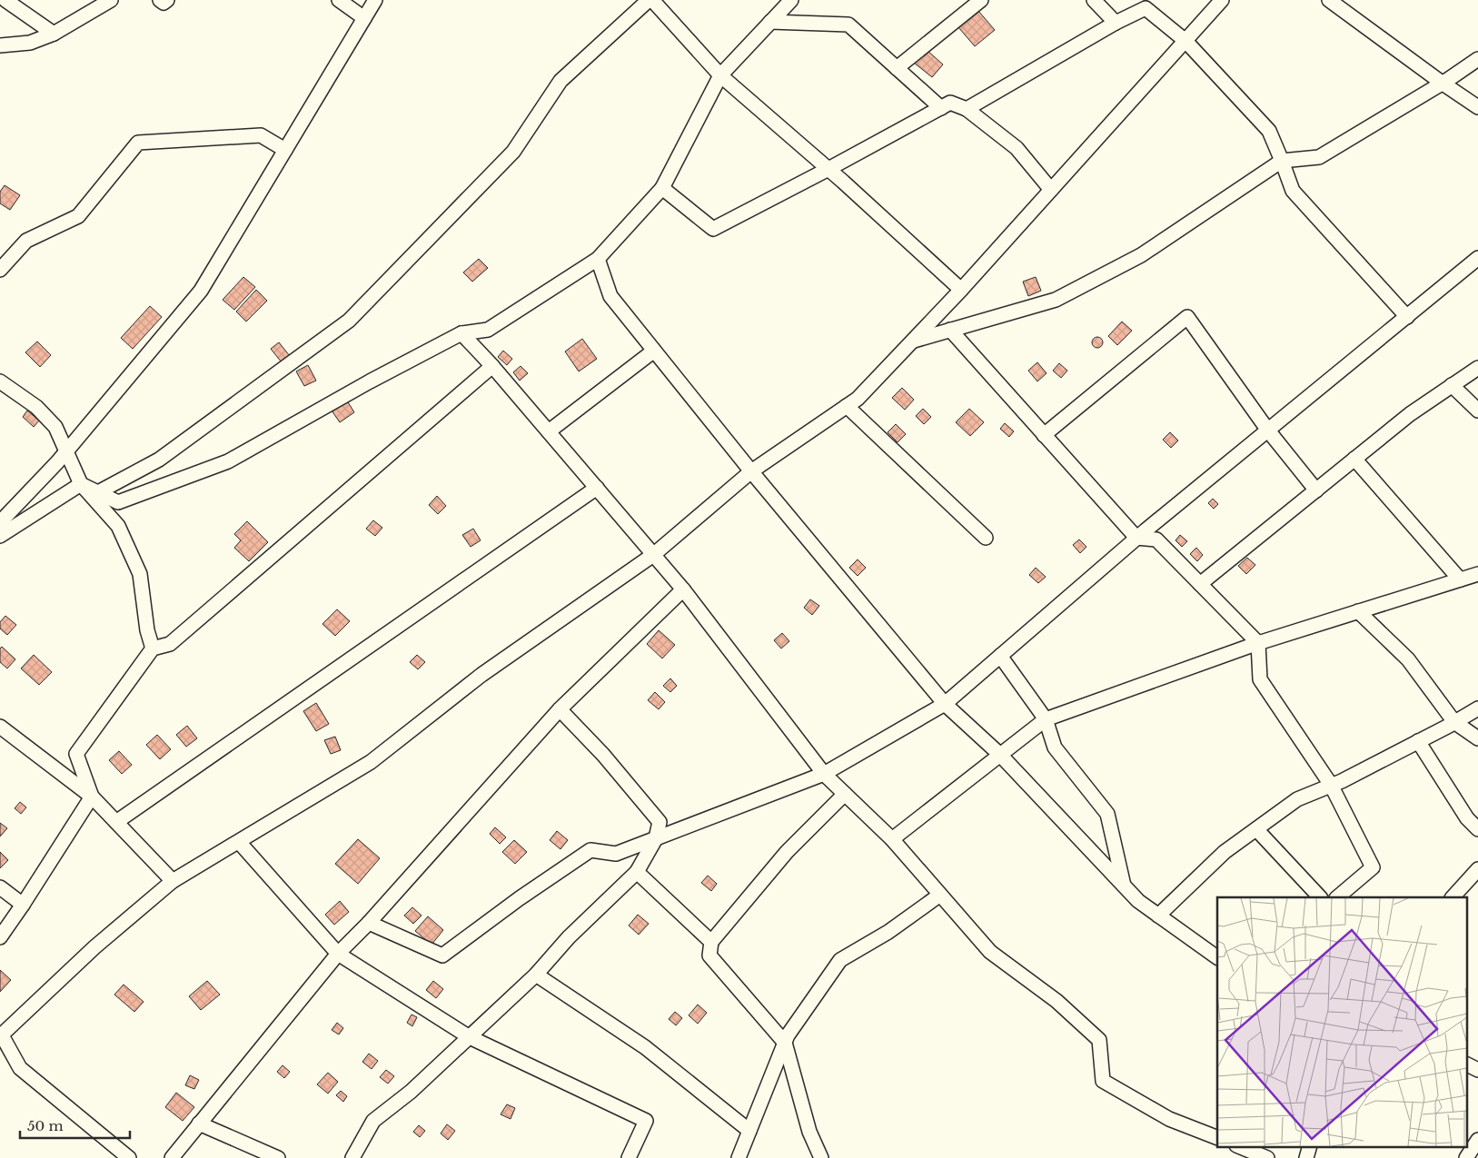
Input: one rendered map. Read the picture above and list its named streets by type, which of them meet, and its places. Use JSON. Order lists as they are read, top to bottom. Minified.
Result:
{"scale_bar":"50 m"}
